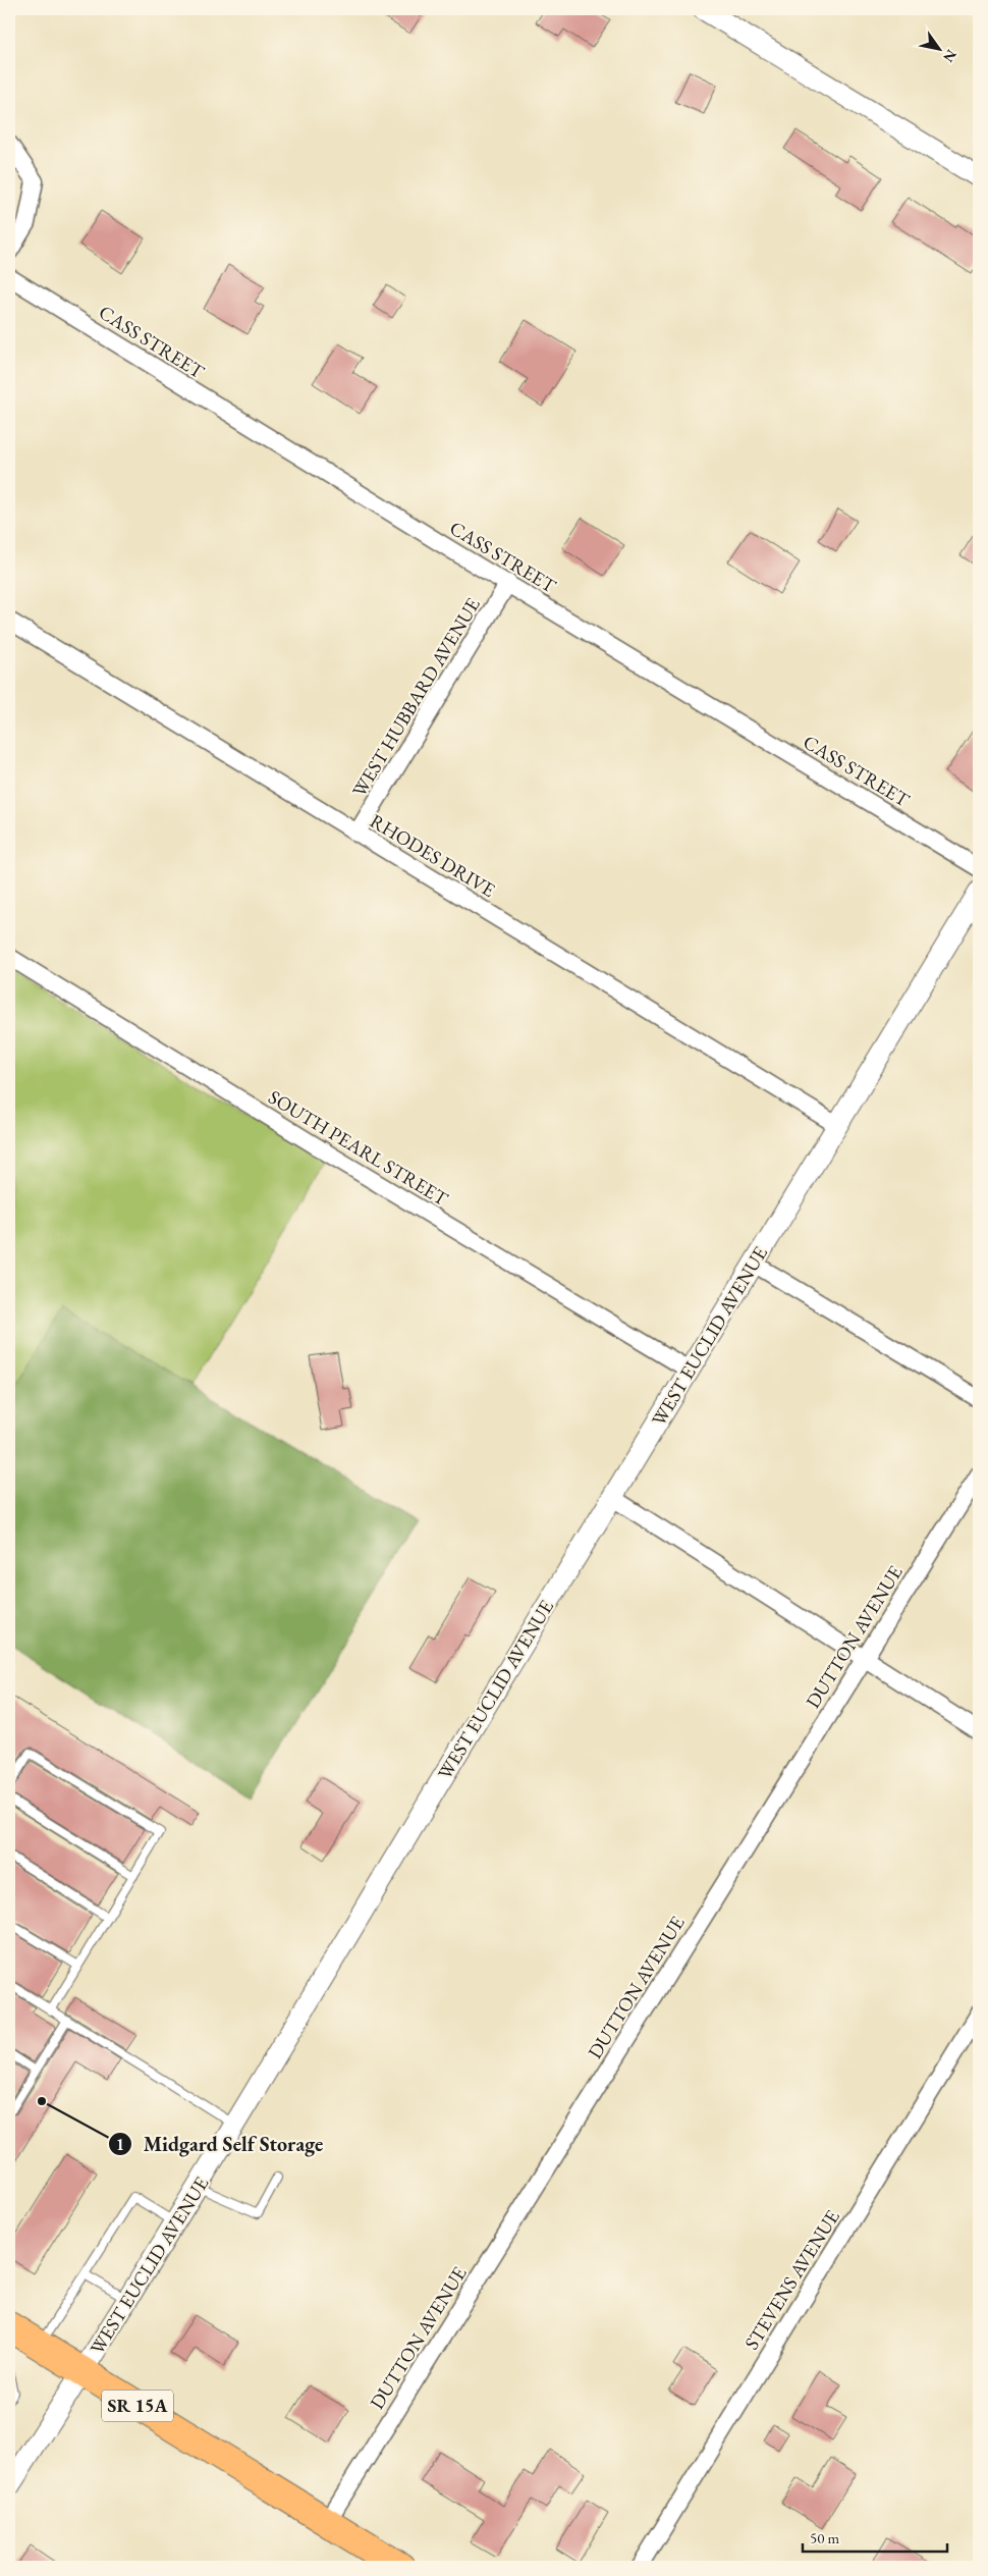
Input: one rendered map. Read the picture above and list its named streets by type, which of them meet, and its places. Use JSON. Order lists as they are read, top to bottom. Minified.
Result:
{"streets":{"highway":["SR 15A"],"street":["CASS STREET","WEST HUBBARD AVENUE","RHODES DRIVE","SOUTH PEARL STREET","WEST EUCLID AVENUE","DUTTON AVENUE","STEVENS AVENUE"]},"crossings":[["CASS STREET","WEST HUBBARD AVENUE"],["WEST HUBBARD AVENUE","RHODES DRIVE"],["RHODES DRIVE","WEST EUCLID AVENUE"],["SOUTH PEARL STREET","WEST EUCLID AVENUE"],["WEST EUCLID AVENUE","SR 15A"],["DUTTON AVENUE","SR 15A"]],"places":["Midgard Self Storage"],"scale_bar":"50 m","north":"bottom right"}
